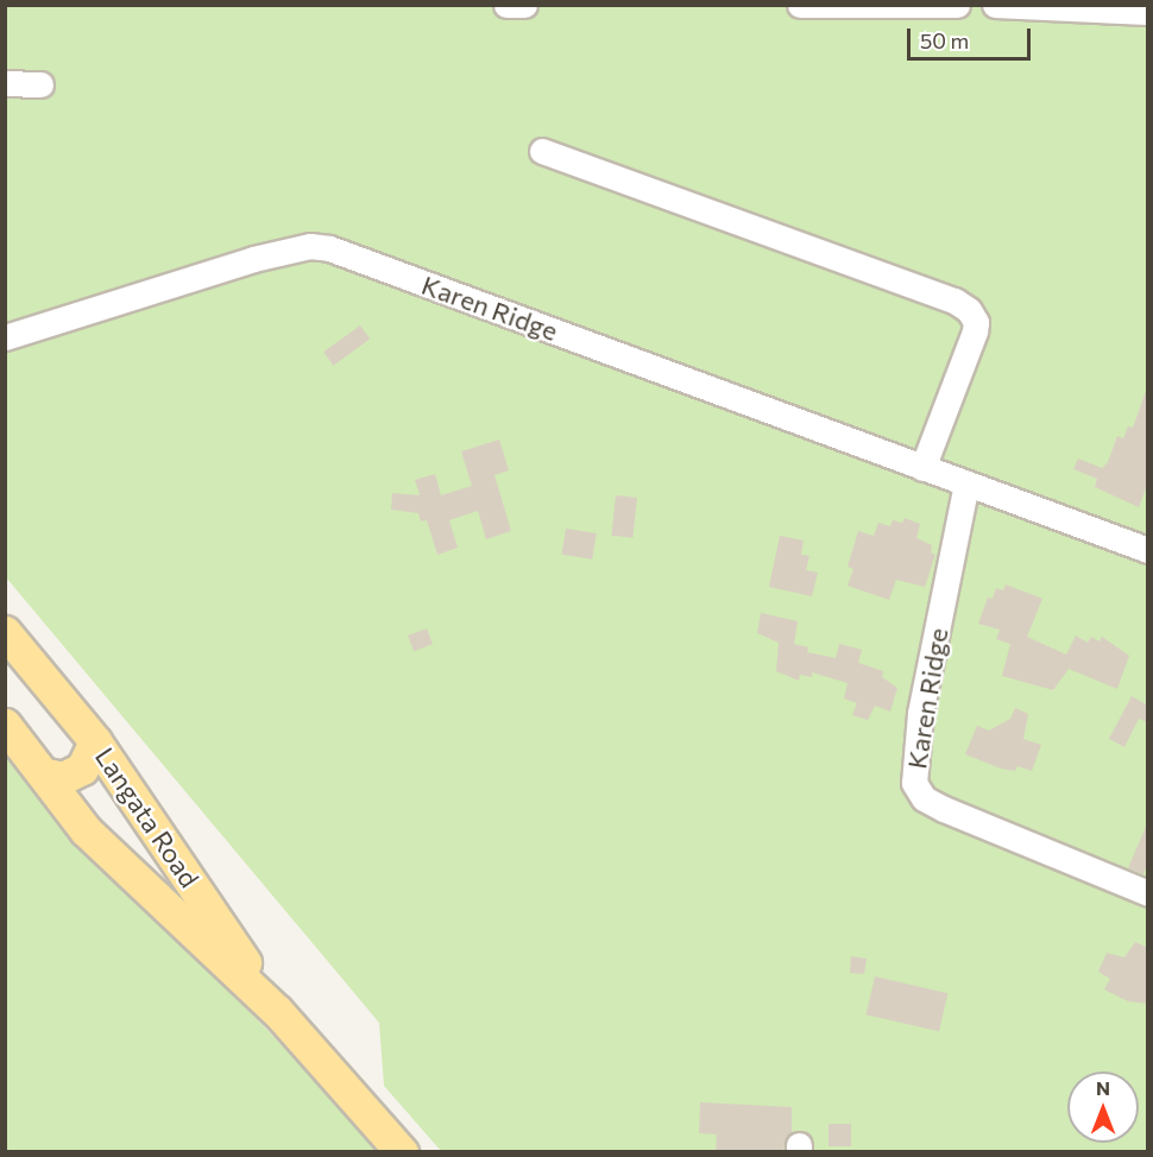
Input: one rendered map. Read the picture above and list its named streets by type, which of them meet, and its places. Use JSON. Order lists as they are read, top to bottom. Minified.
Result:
{"streets":{"main road":["Langata Road"],"street":["Karen Ridge"]},"scale_bar":"50 m","north":"top"}
